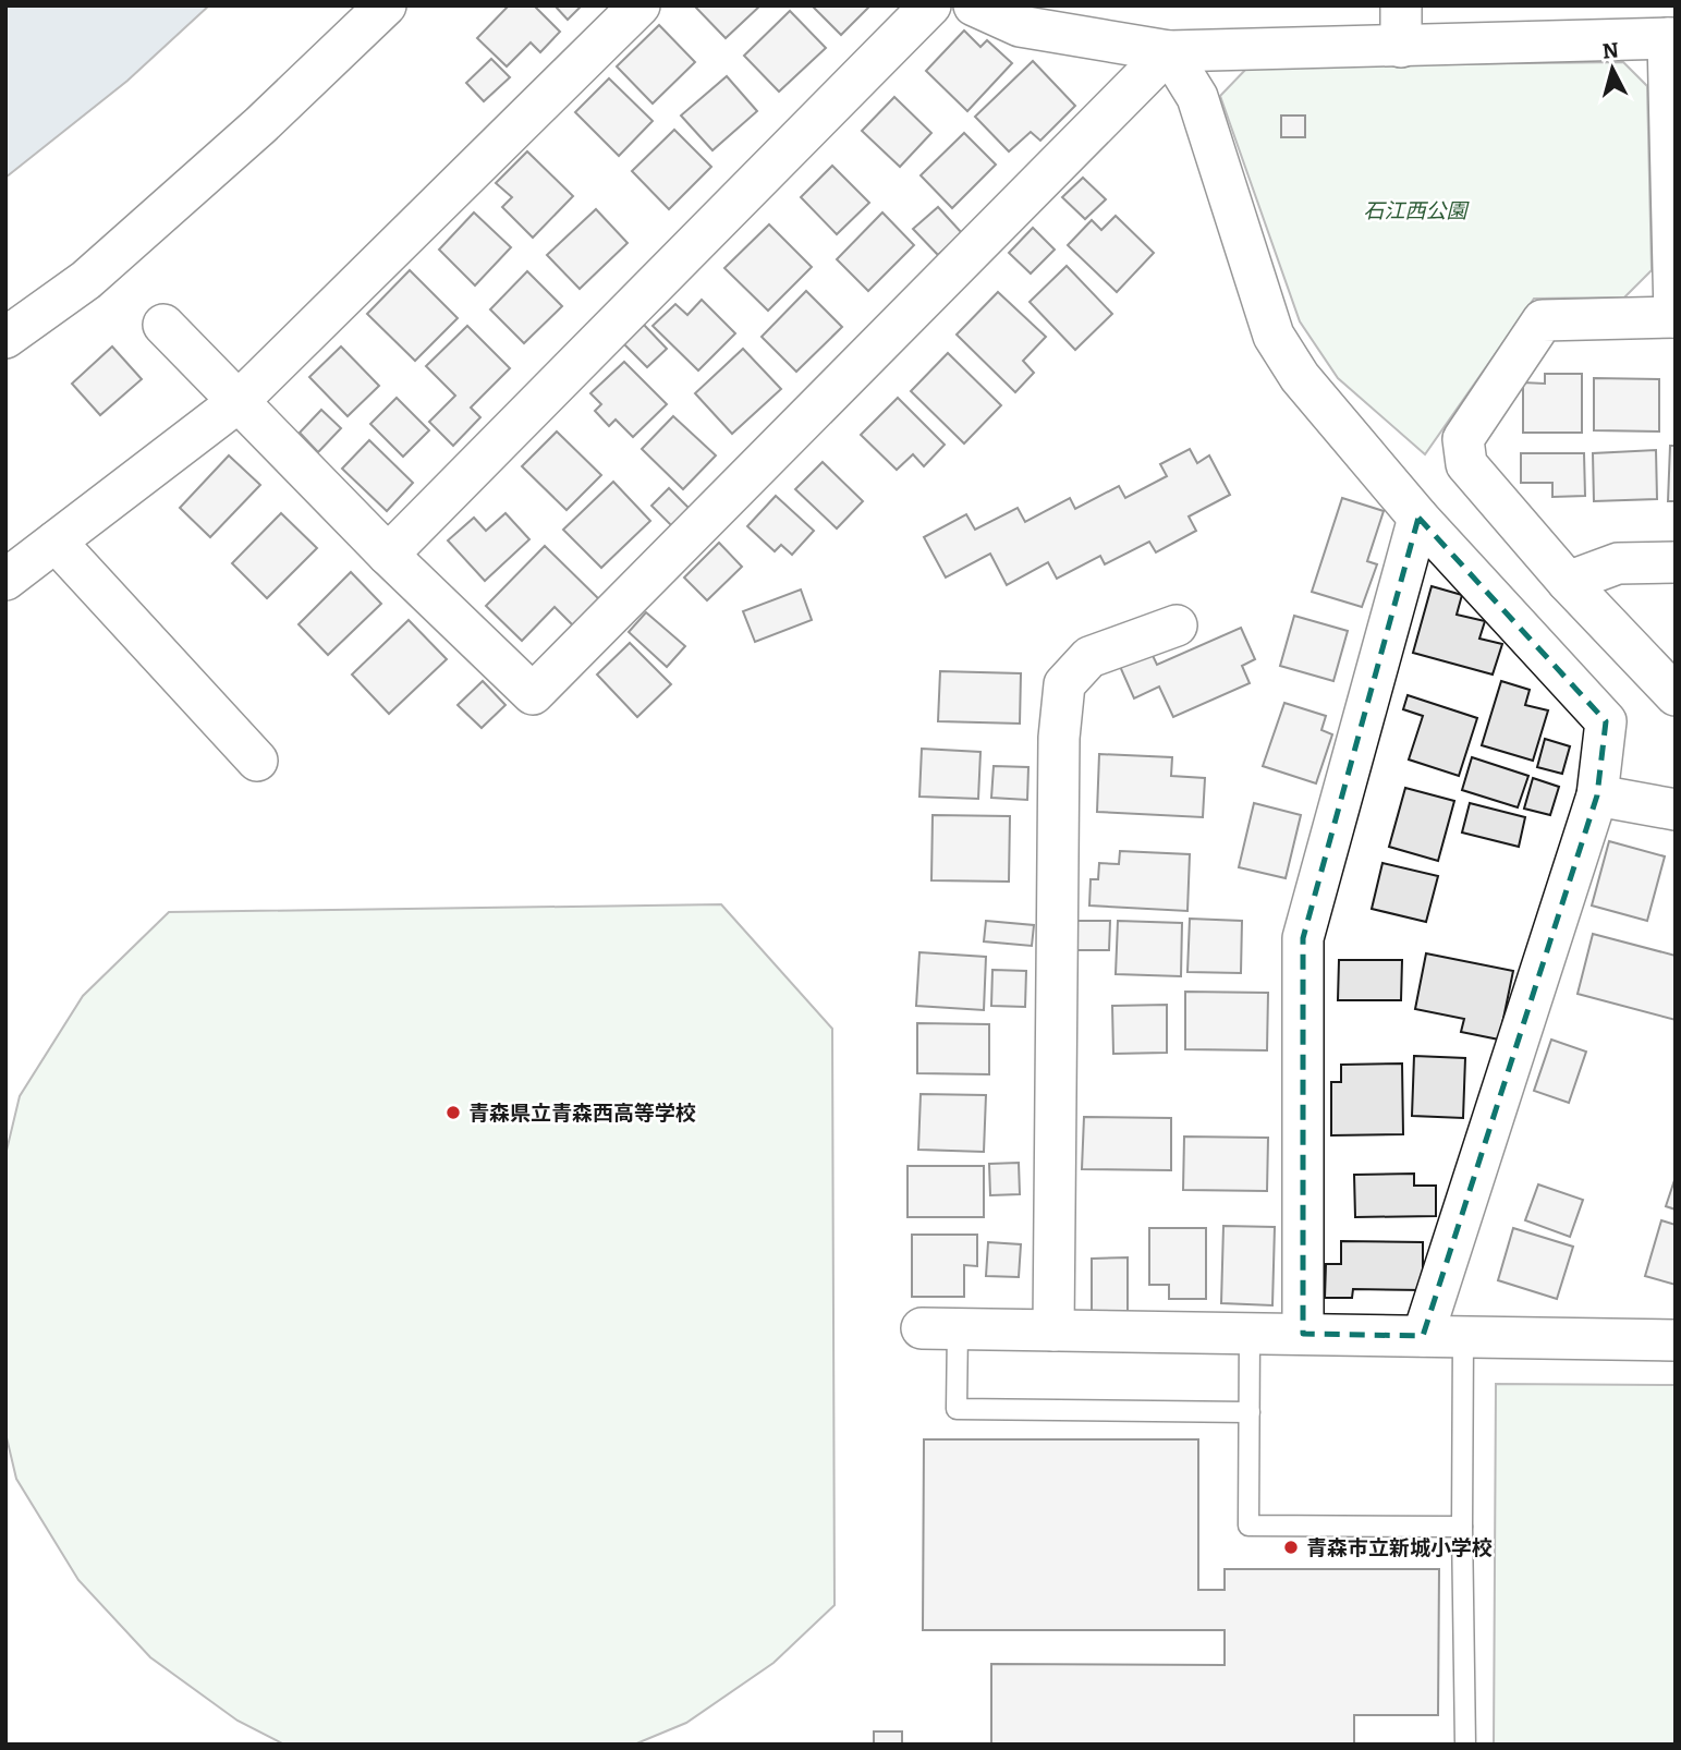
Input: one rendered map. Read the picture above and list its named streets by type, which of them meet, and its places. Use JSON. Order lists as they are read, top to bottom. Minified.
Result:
{"parks":["石江西公園"],"places":["青森県立青森西高等学校","青森市立新城小学校"],"north":"top"}
